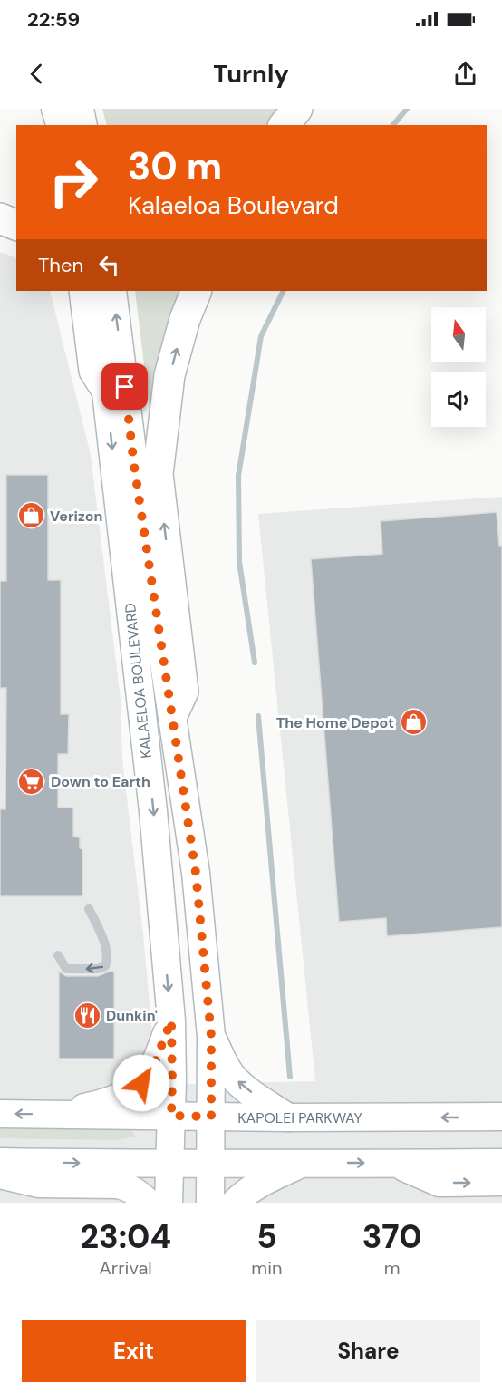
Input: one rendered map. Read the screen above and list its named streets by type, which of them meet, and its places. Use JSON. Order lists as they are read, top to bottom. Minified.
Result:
{"streets":{"main road":["KALAELOA BOULEVARD","KAPOLEI PARKWAY"]},"crossings":[["KALAELOA BOULEVARD","KAPOLEI PARKWAY"]],"places":{"shop":["Verizon","The Home Depot"],"supermarket":["Down to Earth"],"restaurant":["Dunkin'"]},"north":"top","page":{"status":"22:59","header":"Turnly","turn":["30 m","Kalaeloa Boulevard"],"then":"Then","eta":["23:04","Arrival","5","min","370","m"],"buttons":["Exit","Share"]}}
